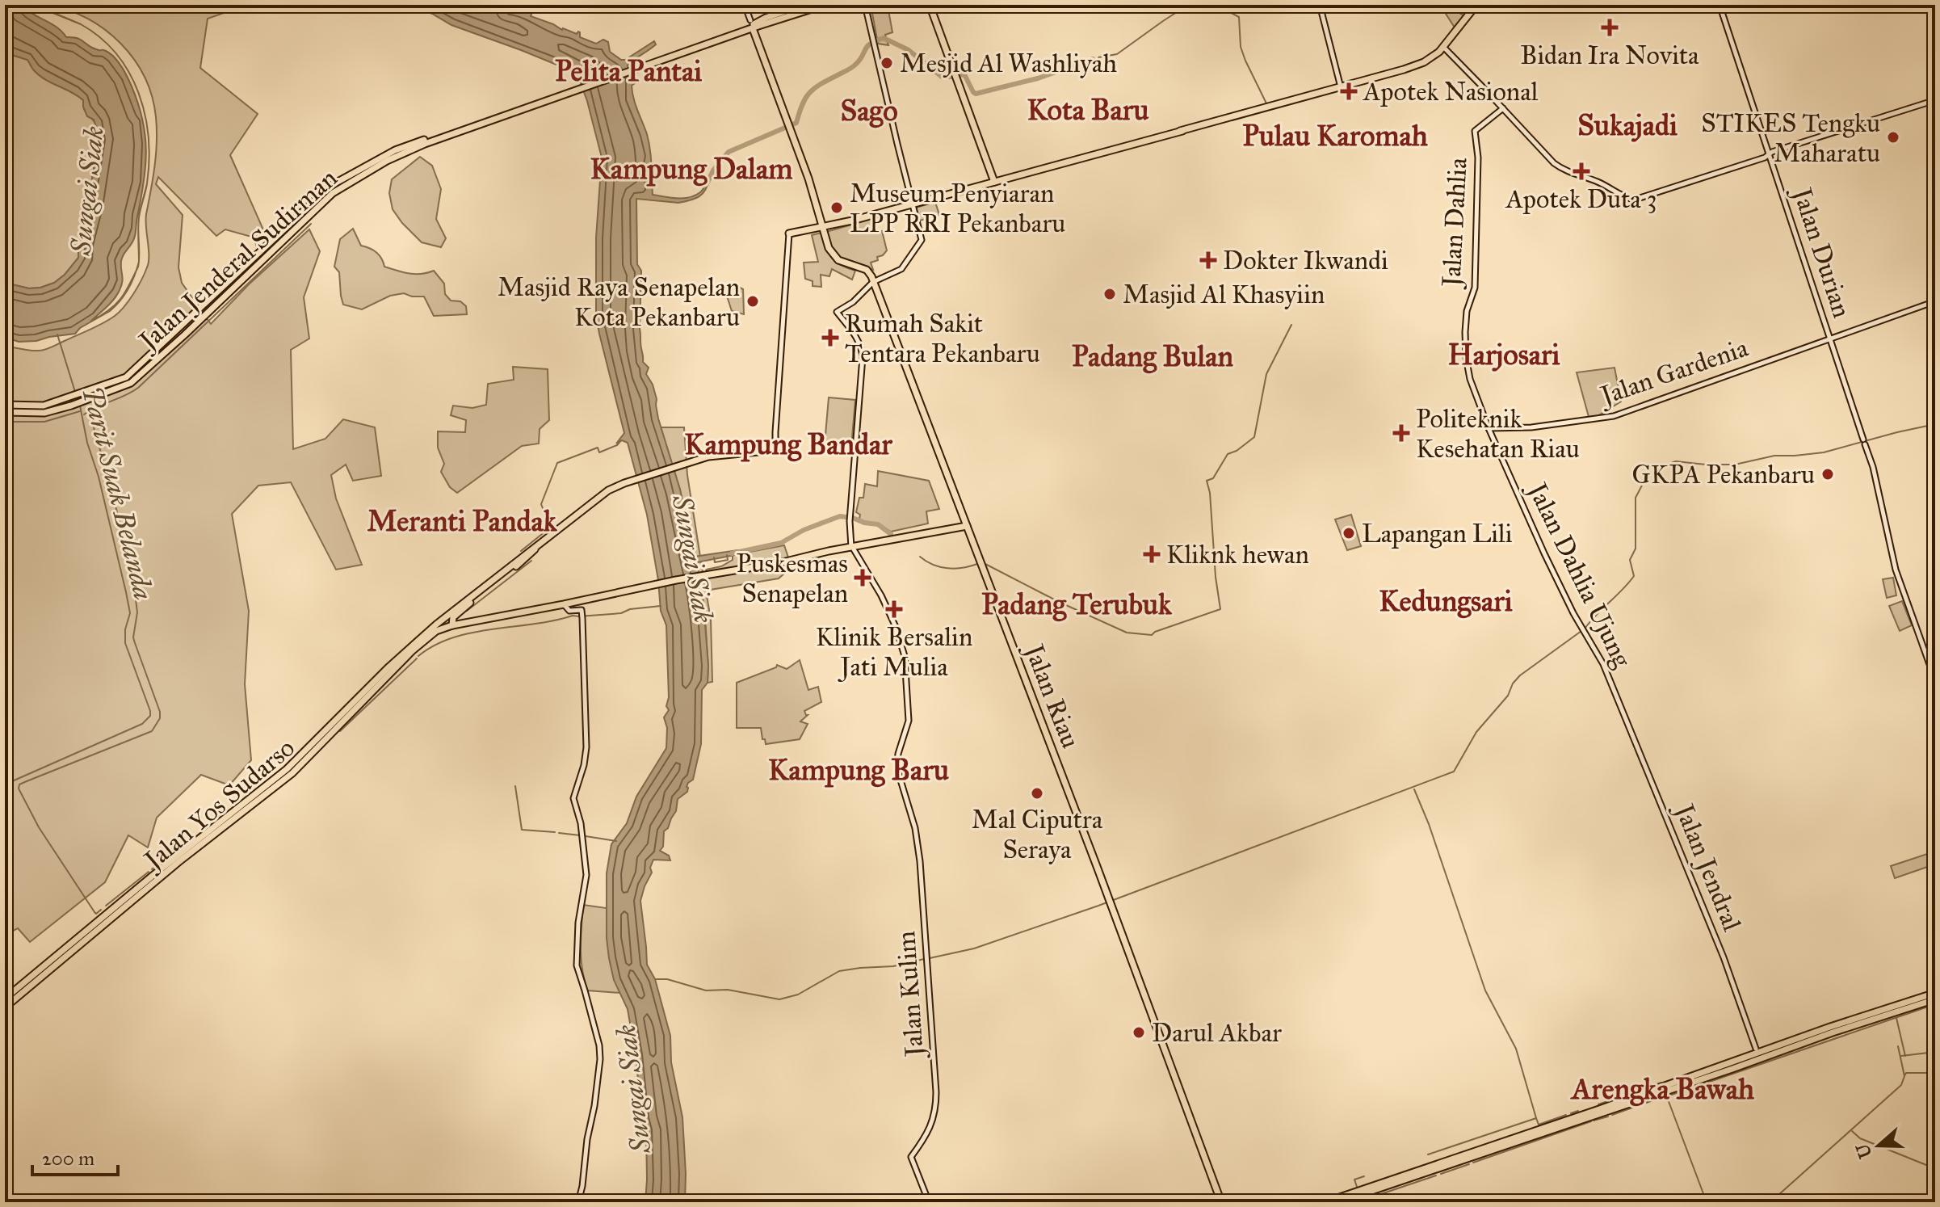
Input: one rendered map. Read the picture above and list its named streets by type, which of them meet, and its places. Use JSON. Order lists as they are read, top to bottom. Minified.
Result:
{"streets":{"main road":["Jalan Dahlia","Jalan Durian","Jalan Jenderal Sudirman","Jalan Gardenia","Jalan Dahlia Ujung","Jalan Riau","Jalan Yos Sudarso","Jalan Jendral","Jalan Kulim"]},"crossings":[["Jalan Dahlia","Jalan Gardenia"],["Jalan Dahlia","Jalan Dahlia Ujung"],["Jalan Durian","Jalan Gardenia"],["Jalan Gardenia","Jalan Dahlia Ujung"],["Jalan Dahlia Ujung","Jalan Jendral"]],"districts":["Pelita Pantai","Kota Baru","Sago","Sukajadi","Pulau Karomah","Kampung Dalam","Harjosari","Padang Bulan","Kampung Bandar","Meranti Pandak","Kedungsari","Padang Terubuk","Kampung Baru","Arengka Bawah"],"water":["Sungai Siak","Parit Suak Belanda"],"places":{"health":["Bidan Ira Novita","Apotek Nasional","Apotek Duta 3","Dokter Ikwandi","Rumah Sakit Tentara Pekanbaru","Politeknik Kesehatan Riau","Kliknk hewan","Puskesmas Senapelan","Klinik Bersalin Jati Mulia"],"other":["Mesjid Al Washliyah","STIKES Tengku Maharatu","Museum Penyiaran LPP RRI Pekanbaru","Masjid Al Khasyiin","Masjid Raya Senapelan Kota Pekanbaru","GKPA Pekanbaru","Lapangan Lili","Mal Ciputra Seraya","Darul Akbar"]},"scale_bar":"200 m","north":"left"}
